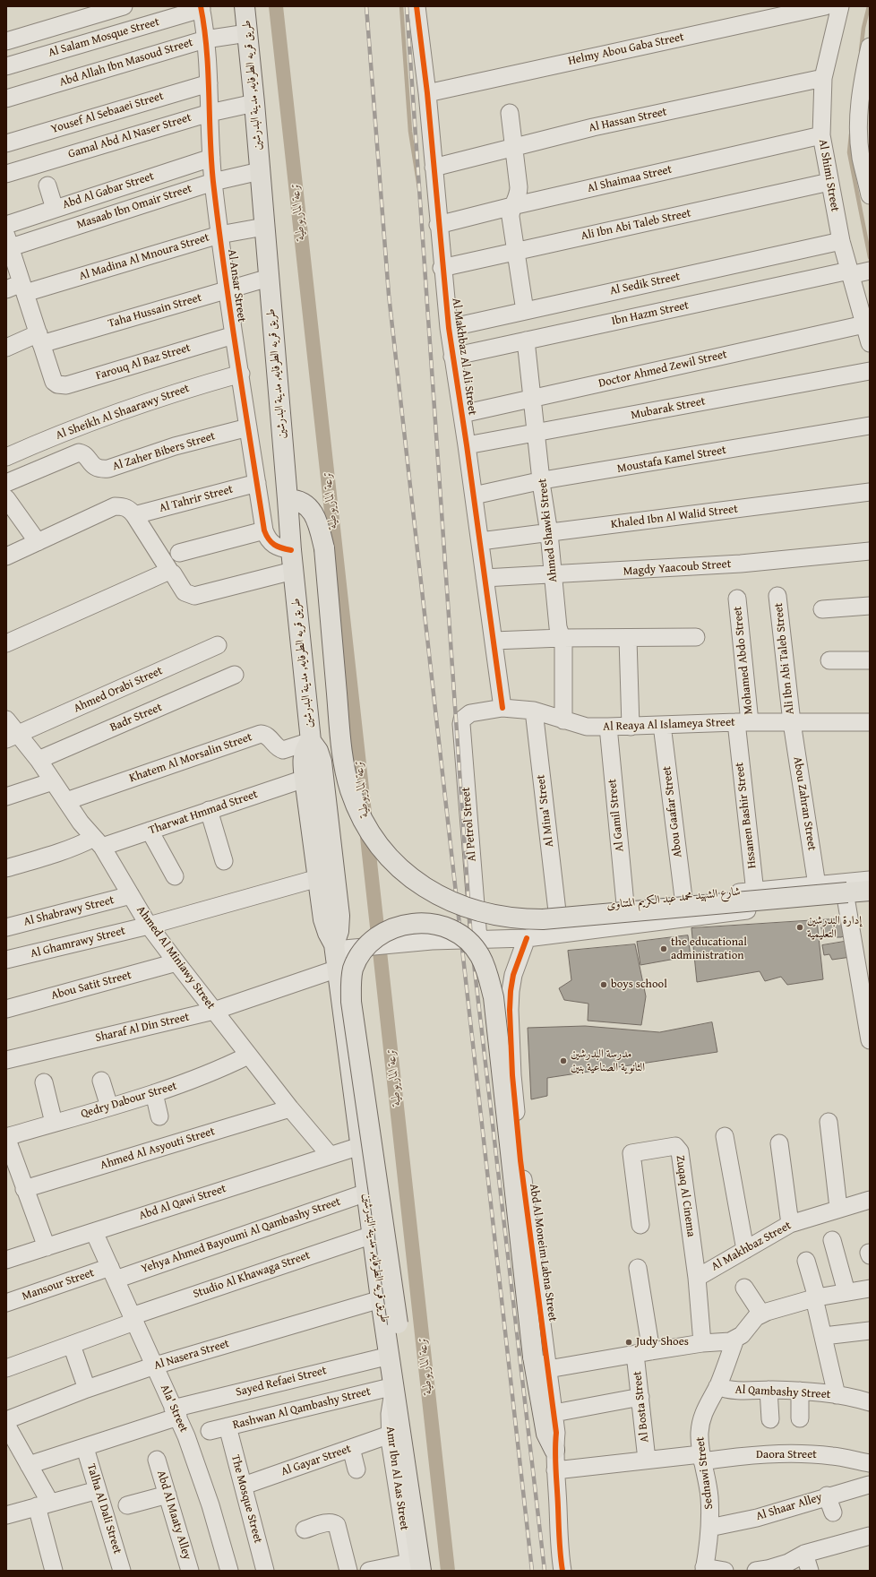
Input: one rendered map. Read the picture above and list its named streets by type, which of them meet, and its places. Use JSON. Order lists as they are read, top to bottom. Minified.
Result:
{"streets":{"main road":["طريق قريه الطرفايه, مدينة البدرشين"],"street":["Al Salam Mosque Street","Helmy Abou Gaba Street","Abd Allah Ibn Masoud Street","Yousef Al Sebaaei Street","Al Hassan Street","Gamal Abd Al Naser Street","Al Shimi Street","Al Shaimaa Street","Abd Al Gabar Street","Masaab Ibn Omair Street","Ali Ibn Abi Taleb Street","Al Madina Al Mnoura Street","Al Sedik Street","Al Ansar Street","Taha Hussain Street","Ibn Hazm Street","Al Makhbaz Al Ali Street","Farouq Al Baz Street","Doctor Ahmed Zewil Street","Mubarak Street","Al Sheikh Al Shaarawy Street","Al Zaher Bibers Street","Moustafa Kamel Street","Al Tahrir Street","Khaled Ibn Al Walid Street","Ahmed Shawki Street","Magdy Yaacoub Street","Mohamed Abdo Street","Ahmed Orabi Street","Badr Street","Al Reaya Al Islameya Street","Khatem Al Morsalin Street","Abou Zahran Street","Al Mina' Street","Abou Gaafar Street","Tharwat Hmmad Street","Al Gamil Street","Hssanen Bashir Street","Al Petrol Street","شارع الشهيد محمد عبد الكريم المتناوى","Al Shabrawy Street","Al Ghamrawy Street","Ahmed Al Miniawy Street","Abou Satit Street","Sharaf Al Din Street","Qedry Dabour Street","Ahmed Al Asyouti Street","Zuqaq Al Cinema","Abd Al Qawi Street","Yehya Ahmed Bayoumi Al Qambashy Street","Al Makhbaz Street","Abd Al Moneim Labna Street","Studio Al Khawaga Street","Mansour Street","Al Nasera Street","Sayed Refaei Street","Al Qambashy Street","Al Bosta Street","Ala' Street","Rashwan Al Qambashy Street","Daora Street","Al Gayar Street","Sednawi Street","Amr Ibn Al Aas Street","The Mosque Street","Al Shaar Alley","Talha Al Dali Street","Abd Al Maaty Alley"]},"crossings":[["Al Salam Mosque Street","Al Ansar Street"],["Helmy Abou Gaba Street","Al Makhbaz Al Ali Street"],["Abd Allah Ibn Masoud Street","طريق قريه الطرفايه, مدينة البدرشين"],["Abd Allah Ibn Masoud Street","Al Ansar Street"],["طريق قريه الطرفايه, مدينة البدرشين","Gamal Abd Al Naser Street"],["طريق قريه الطرفايه, مدينة البدرشين","Masaab Ibn Omair Street"],["طريق قريه الطرفايه, مدينة البدرشين","Al Madina Al Mnoura Street"],["طريق قريه الطرفايه, مدينة البدرشين","Al Ansar Street"],["طريق قريه الطرفايه, مدينة البدرشين","Taha Hussain Street"],["طريق قريه الطرفايه, مدينة البدرشين","Khatem Al Morsalin Street"],["طريق قريه الطرفايه, مدينة البدرشين","Tharwat Hmmad Street"],["طريق قريه الطرفايه, مدينة البدرشين","شارع الشهيد محمد عبد الكريم المتناوى"],["طريق قريه الطرفايه, مدينة البدرشين","Al Ghamrawy Street"],["طريق قريه الطرفايه, مدينة البدرشين","Sharaf Al Din Street"],["طريق قريه الطرفايه, مدينة البدرشين","Abd Al Qawi Street"],["طريق قريه الطرفايه, مدينة البدرشين","Yehya Ahmed Bayoumi Al Qambashy Street"],["طريق قريه الطرفايه, مدينة البدرشين","Studio Al Khawaga Street"],["طريق قريه الطرفايه, مدينة البدرشين","Al Nasera Street"],["طريق قريه الطرفايه, مدينة البدرشين","Sayed Refaei Street"],["طريق قريه الطرفايه, مدينة البدرشين","Rashwan Al Qambashy Street"],["طريق قريه الطرفايه, مدينة البدرشين","Amr Ibn Al Aas Street"],["Yousef Al Sebaaei Street","Al Ansar Street"],["Al Hassan Street","Al Shimi Street"],["Al Hassan Street","Al Makhbaz Al Ali Street"],["Gamal Abd Al Naser Street","Al Ansar Street"],["Al Shimi Street","Al Shaimaa Street"],["Al Shimi Street","Ali Ibn Abi Taleb Street"],["Al Shimi Street","Al Sedik Street"],["Al Shimi Street","Ibn Hazm Street"],["Al Shimi Street","Doctor Ahmed Zewil Street"],["Al Shaimaa Street","Al Makhbaz Al Ali Street"],["Abd Al Gabar Street","Al Ansar Street"],["Masaab Ibn Omair Street","Al Ansar Street"],["Ali Ibn Abi Taleb Street","Al Makhbaz Al Ali Street"],["Ali Ibn Abi Taleb Street","Al Reaya Al Islameya Street"],["Ali Ibn Abi Taleb Street","Abou Zahran Street"],["Al Madina Al Mnoura Street","Al Ansar Street"],["Al Sedik Street","Al Makhbaz Al Ali Street"],["Al Ansar Street","Taha Hussain Street"],["Al Ansar Street","Farouq Al Baz Street"],["Al Ansar Street","Al Sheikh Al Shaarawy Street"],["Al Ansar Street","Al Zaher Bibers Street"],["Al Ansar Street","Al Tahrir Street"],["Taha Hussain Street","Farouq Al Baz Street"],["Ibn Hazm Street","Al Makhbaz Al Ali Street"],["Ibn Hazm Street","Ahmed Shawki Street"],["Al Makhbaz Al Ali Street","Doctor Ahmed Zewil Street"],["Al Makhbaz Al Ali Street","Mubarak Street"],["Al Makhbaz Al Ali Street","Moustafa Kamel Street"],["Al Makhbaz Al Ali Street","Khaled Ibn Al Walid Street"],["Al Makhbaz Al Ali Street","Magdy Yaacoub Street"],["Al Makhbaz Al Ali Street","Al Reaya Al Islameya Street"],["Doctor Ahmed Zewil Street","Ahmed Shawki Street"],["Mubarak Street","Ahmed Shawki Street"],["Moustafa Kamel Street","Ahmed Shawki Street"],["Khaled Ibn Al Walid Street","Ahmed Shawki Street"],["Ahmed Shawki Street","Magdy Yaacoub Street"],["Ahmed Shawki Street","Al Reaya Al Islameya Street"],["Mohamed Abdo Street","Al Reaya Al Islameya Street"],["Mohamed Abdo Street","Hssanen Bashir Street"],["Ahmed Orabi Street","Ahmed Al Miniawy Street"],["Badr Street","Ahmed Al Miniawy Street"],["Al Reaya Al Islameya Street","Abou Zahran Street"],["Al Reaya Al Islameya Street","Al Mina' Street"],["Al Reaya Al Islameya Street","Abou Gaafar Street"],["Al Reaya Al Islameya Street","Al Gamil Street"],["Al Reaya Al Islameya Street","Hssanen Bashir Street"],["Al Reaya Al Islameya Street","Al Petrol Street"],["Khatem Al Morsalin Street","Ahmed Al Miniawy Street"],["Abou Zahran Street","شارع الشهيد محمد عبد الكريم المتناوى"],["Al Mina' Street","شارع الشهيد محمد عبد الكريم المتناوى"],["Abou Gaafar Street","شارع الشهيد محمد عبد الكريم المتناوى"],["Tharwat Hmmad Street","Ahmed Al Miniawy Street"],["Al Gamil Street","شارع الشهيد محمد عبد الكريم المتناوى"],["Hssanen Bashir Street","شارع الشهيد محمد عبد الكريم المتناوى"],["Al Petrol Street","شارع الشهيد محمد عبد الكريم المتناوى"],["شارع الشهيد محمد عبد الكريم المتناوى","Abd Al Moneim Labna Street"],["Al Shabrawy Street","Ahmed Al Miniawy Street"],["Al Ghamrawy Street","Ahmed Al Miniawy Street"],["Ahmed Al Miniawy Street","Abou Satit Street"],["Ahmed Al Miniawy Street","Sharaf Al Din Street"],["Ahmed Al Miniawy Street","Qedry Dabour Street"],["Ahmed Al Miniawy Street","Ahmed Al Asyouti Street"],["Ahmed Al Miniawy Street","Abd Al Qawi Street"],["Zuqaq Al Cinema","Al Makhbaz Street"],["Abd Al Qawi Street","Ala' Street"],["Yehya Ahmed Bayoumi Al Qambashy Street","Mansour Street"],["Yehya Ahmed Bayoumi Al Qambashy Street","Ala' Street"],["Abd Al Moneim Labna Street","Daora Street"],["Studio Al Khawaga Street","Ala' Street"],["Mansour Street","Ala' Street"],["Al Nasera Street","Ala' Street"],["Sayed Refaei Street","Ala' Street"],["Sayed Refaei Street","Talha Al Dali Street"],["Al Qambashy Street","Sednawi Street"],["Al Bosta Street","Daora Street"],["Rashwan Al Qambashy Street","Amr Ibn Al Aas Street"],["Rashwan Al Qambashy Street","The Mosque Street"],["Daora Street","Sednawi Street"],["Al Gayar Street","Amr Ibn Al Aas Street"],["Al Gayar Street","The Mosque Street"],["Sednawi Street","Al Shaar Alley"]],"water":["ترعة الماريوطية"],"places":["إدارة البدرشين التعليمية","the educational administration","boys school","مدرسة البدرشين الثانوية الصناعية بنين","Judy Shoes"]}
